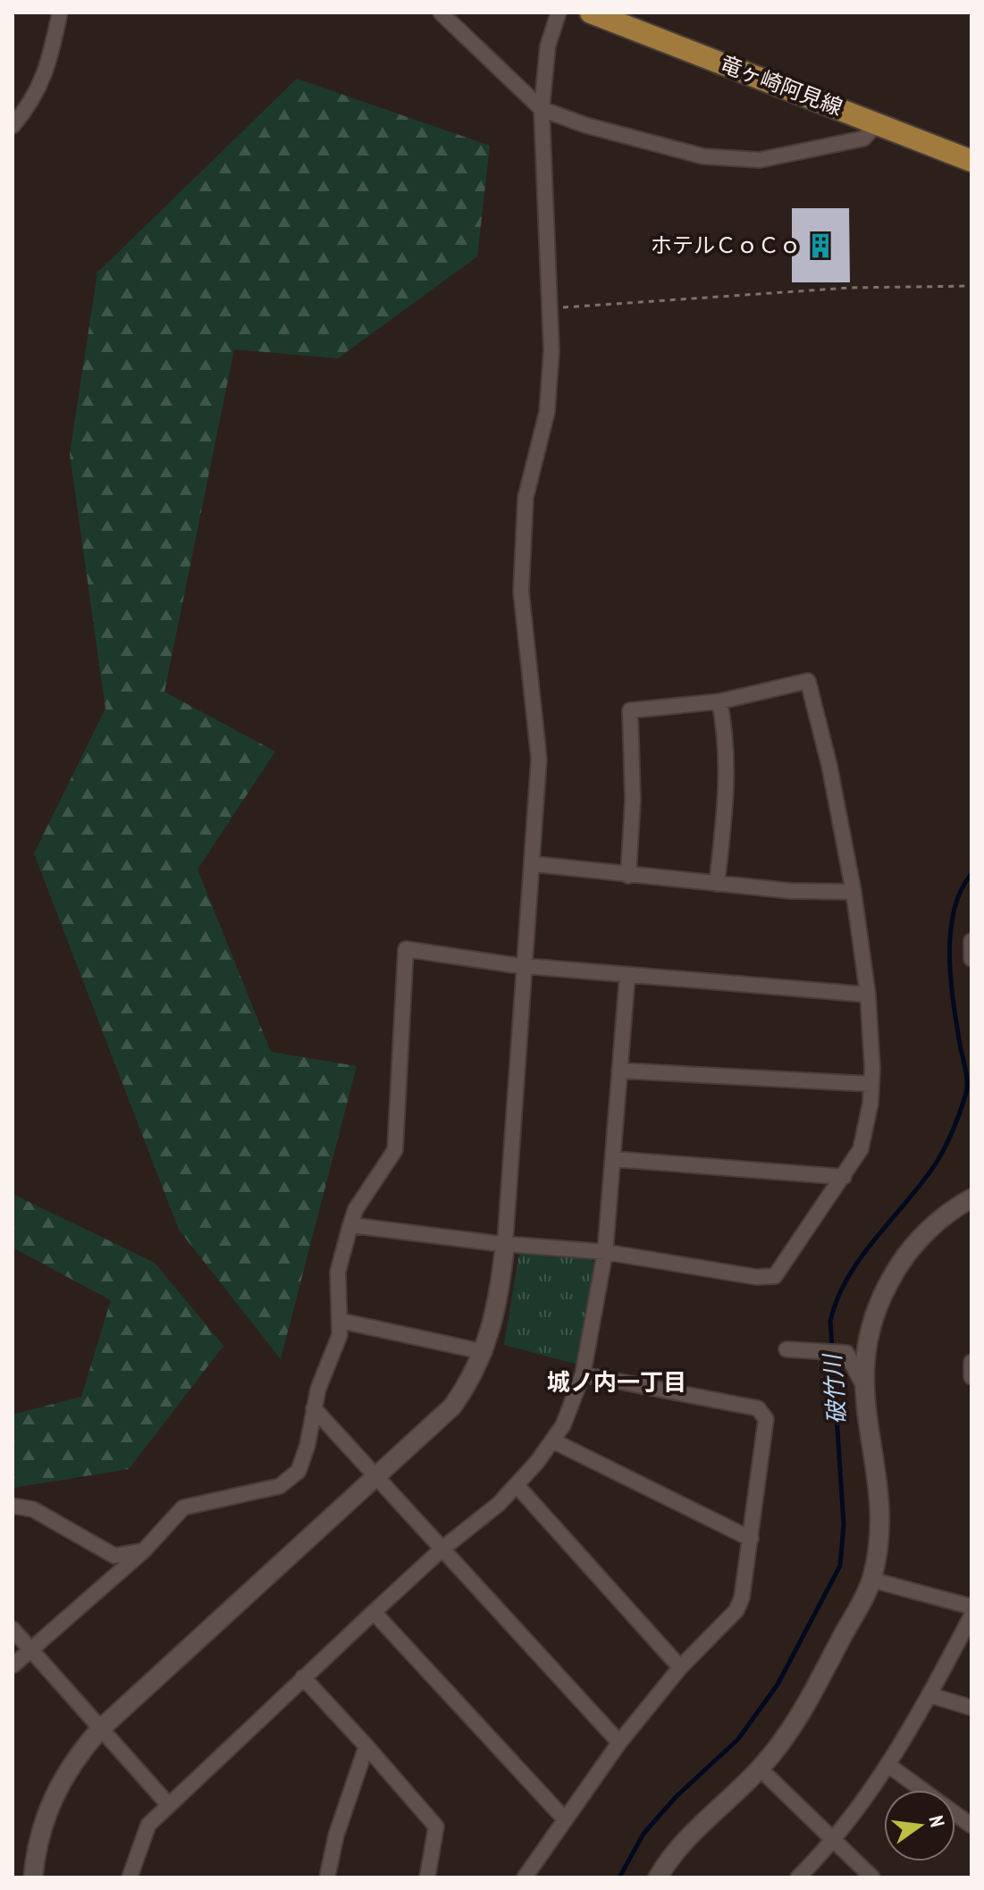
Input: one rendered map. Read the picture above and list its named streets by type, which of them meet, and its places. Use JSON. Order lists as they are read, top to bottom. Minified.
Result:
{"streets":{"main road":["竜ヶ崎阿見線"]},"districts":["城ノ内一丁目"],"water":["破竹川"],"places":{"building":["ホテルＣｏＣｏ"]},"north":"right"}
